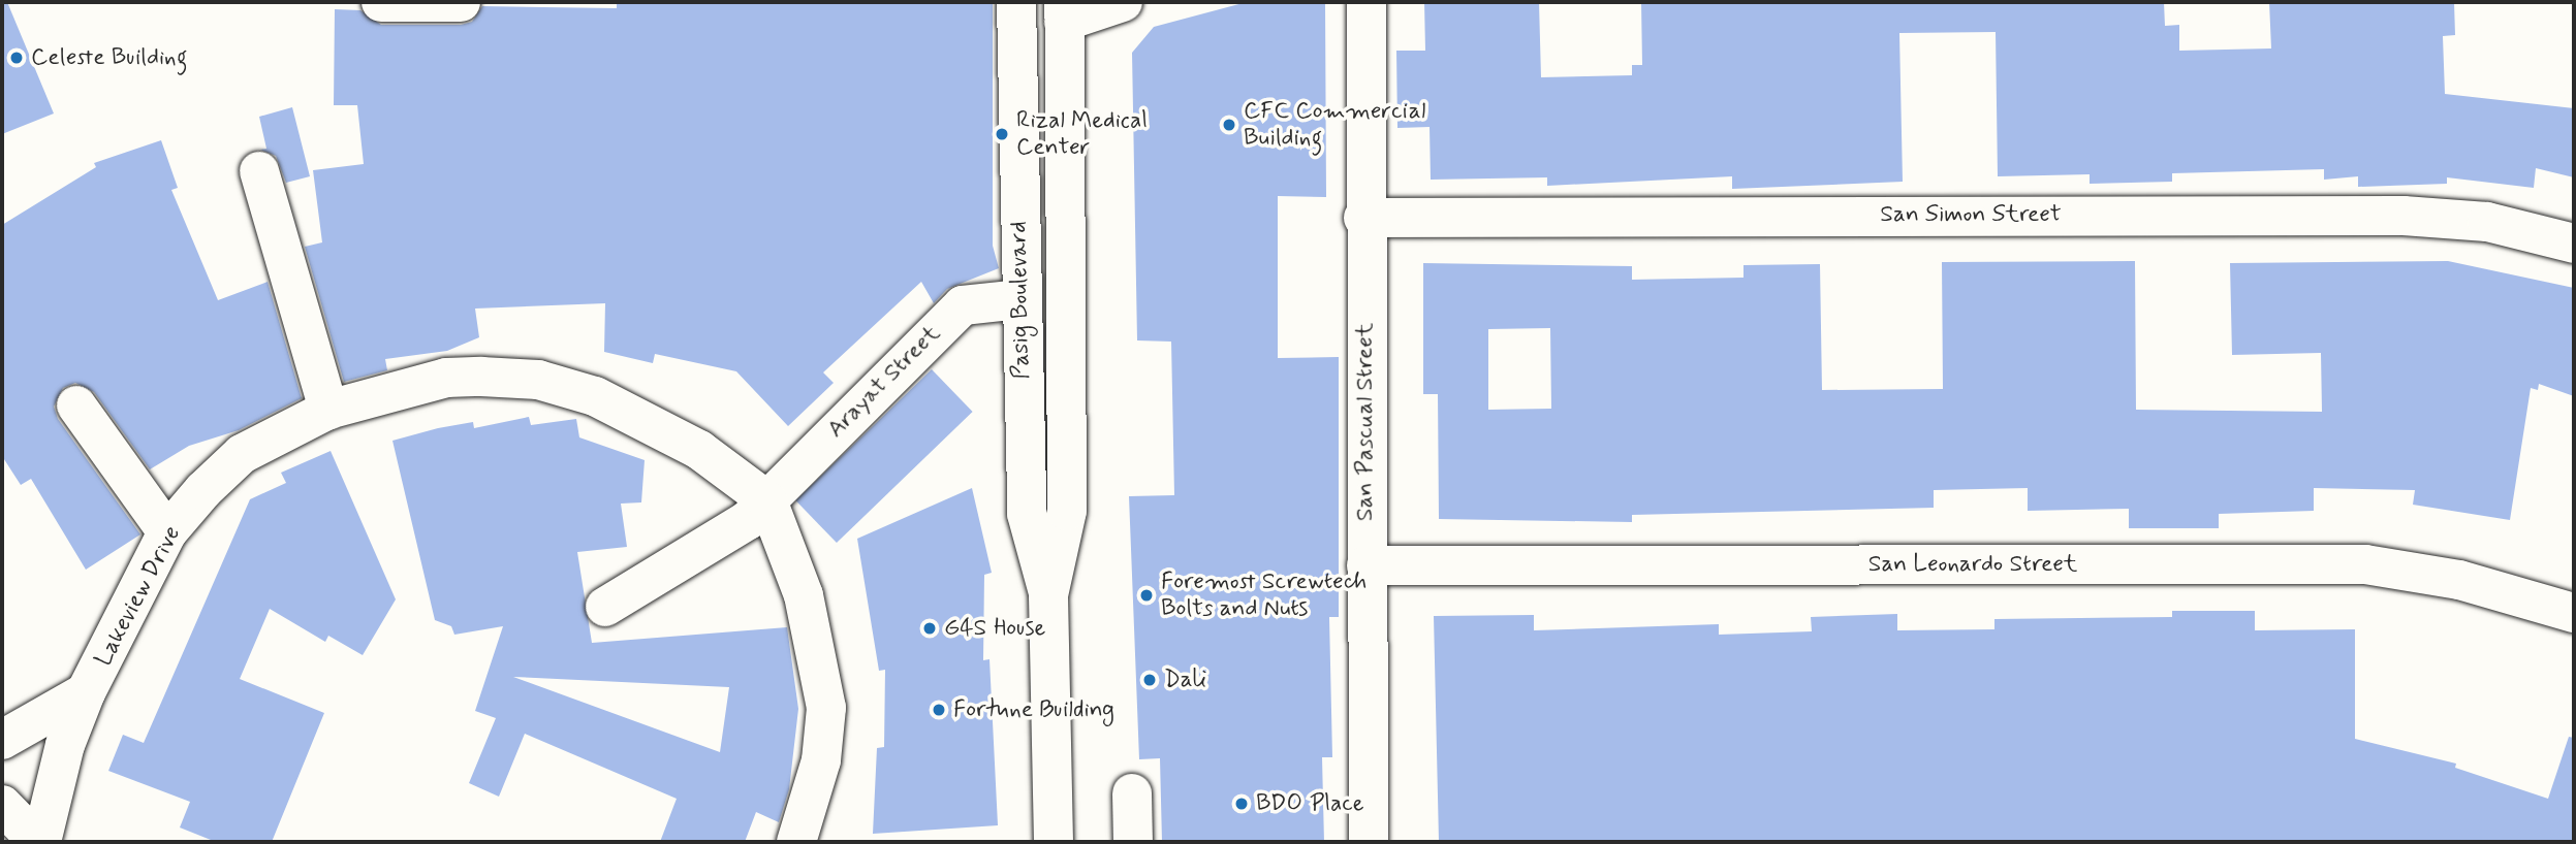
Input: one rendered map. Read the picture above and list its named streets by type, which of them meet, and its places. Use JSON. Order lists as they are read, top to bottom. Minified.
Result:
{"streets":{"street":["San Simon Street","Pasig Boulevard","Arayat Street","San Pascual Street","San Leonardo Street","Lakeview Drive"]},"crossings":[["San Simon Street","San Pascual Street"],["Pasig Boulevard","Arayat Street"],["Arayat Street","Lakeview Drive"],["San Pascual Street","San Leonardo Street"]],"places":["Celeste Building","CFC Commercial Building","Rizal Medical Center","Foremost Screwtech Bolts and Nuts","G4S House","Dali","Fortune Building","BDO Place"]}
